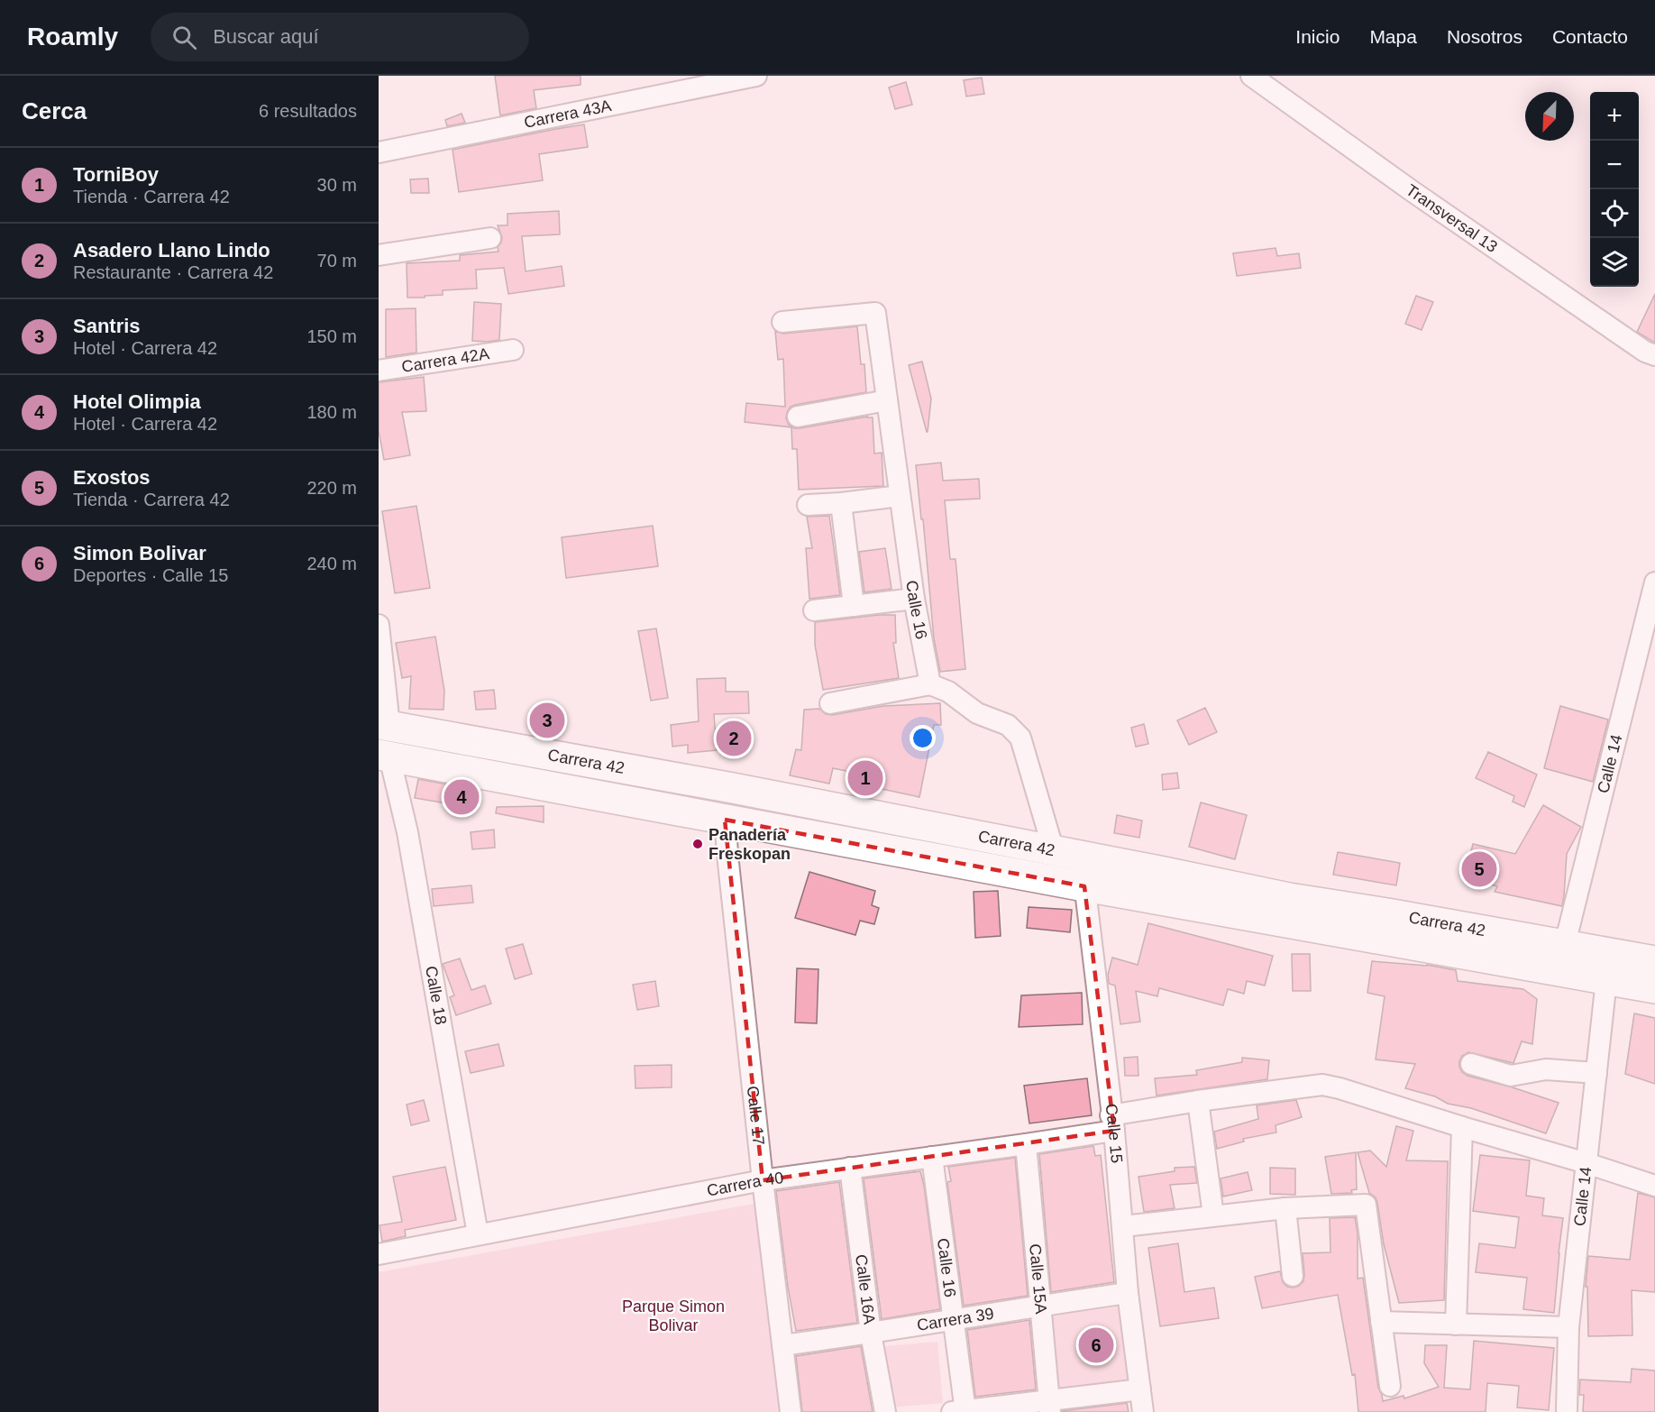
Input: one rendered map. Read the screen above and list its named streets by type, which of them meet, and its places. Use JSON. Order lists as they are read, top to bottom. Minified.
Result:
{"streets":{"highway":["Carrera 42"],"street":["Carrera 43A","Transversal 13","Carrera 42A","Calle 16","Calle 14","Calle 18","Calle 17","Calle 15","Carrera 40","Calle 15A","Calle 16A","Carrera 39"]},"crossings":[["Calle 16","Carrera 40"],["Calle 16","Carrera 39"],["Carrera 42","Calle 14"],["Carrera 42","Calle 18"],["Carrera 42","Calle 17"],["Carrera 42","Calle 15"],["Calle 14","Carrera 40"],["Calle 18","Carrera 40"],["Calle 17","Carrera 40"],["Calle 17","Carrera 39"],["Calle 15","Carrera 40"],["Calle 15","Carrera 39"],["Carrera 40","Calle 15A"],["Carrera 40","Calle 16A"],["Calle 15A","Carrera 39"],["Calle 16A","Carrera 39"]],"parks":["Parque Simon Bolivar"],"places":["Panadería Freskopan"],"north":"bottom left","page":{"header":"Roamly","search":"Buscar aquí","nav":["Inicio","Mapa","Nosotros","Contacto"],"heading":["Cerca","6 resultados"],"map_buttons":["+","−"],"list":[{"mark":"1","name":"TorniBoy","note":"Tienda · Carrera 42","value":"30 m"},{"mark":"2","name":"Asadero Llano Lindo","note":"Restaurante · Carrera 42","value":"70 m"},{"mark":"3","name":"Santris","note":"Hotel · Carrera 42","value":"150 m"},{"mark":"4","name":"Hotel Olimpia","note":"Hotel · Carrera 42","value":"180 m"},{"mark":"5","name":"Exostos","note":"Tienda · Carrera 42","value":"220 m"},{"mark":"6","name":"Simon Bolivar","note":"Deportes · Calle 15","value":"240 m"}],"pins":["3","2","1","4","5","6"]}}
